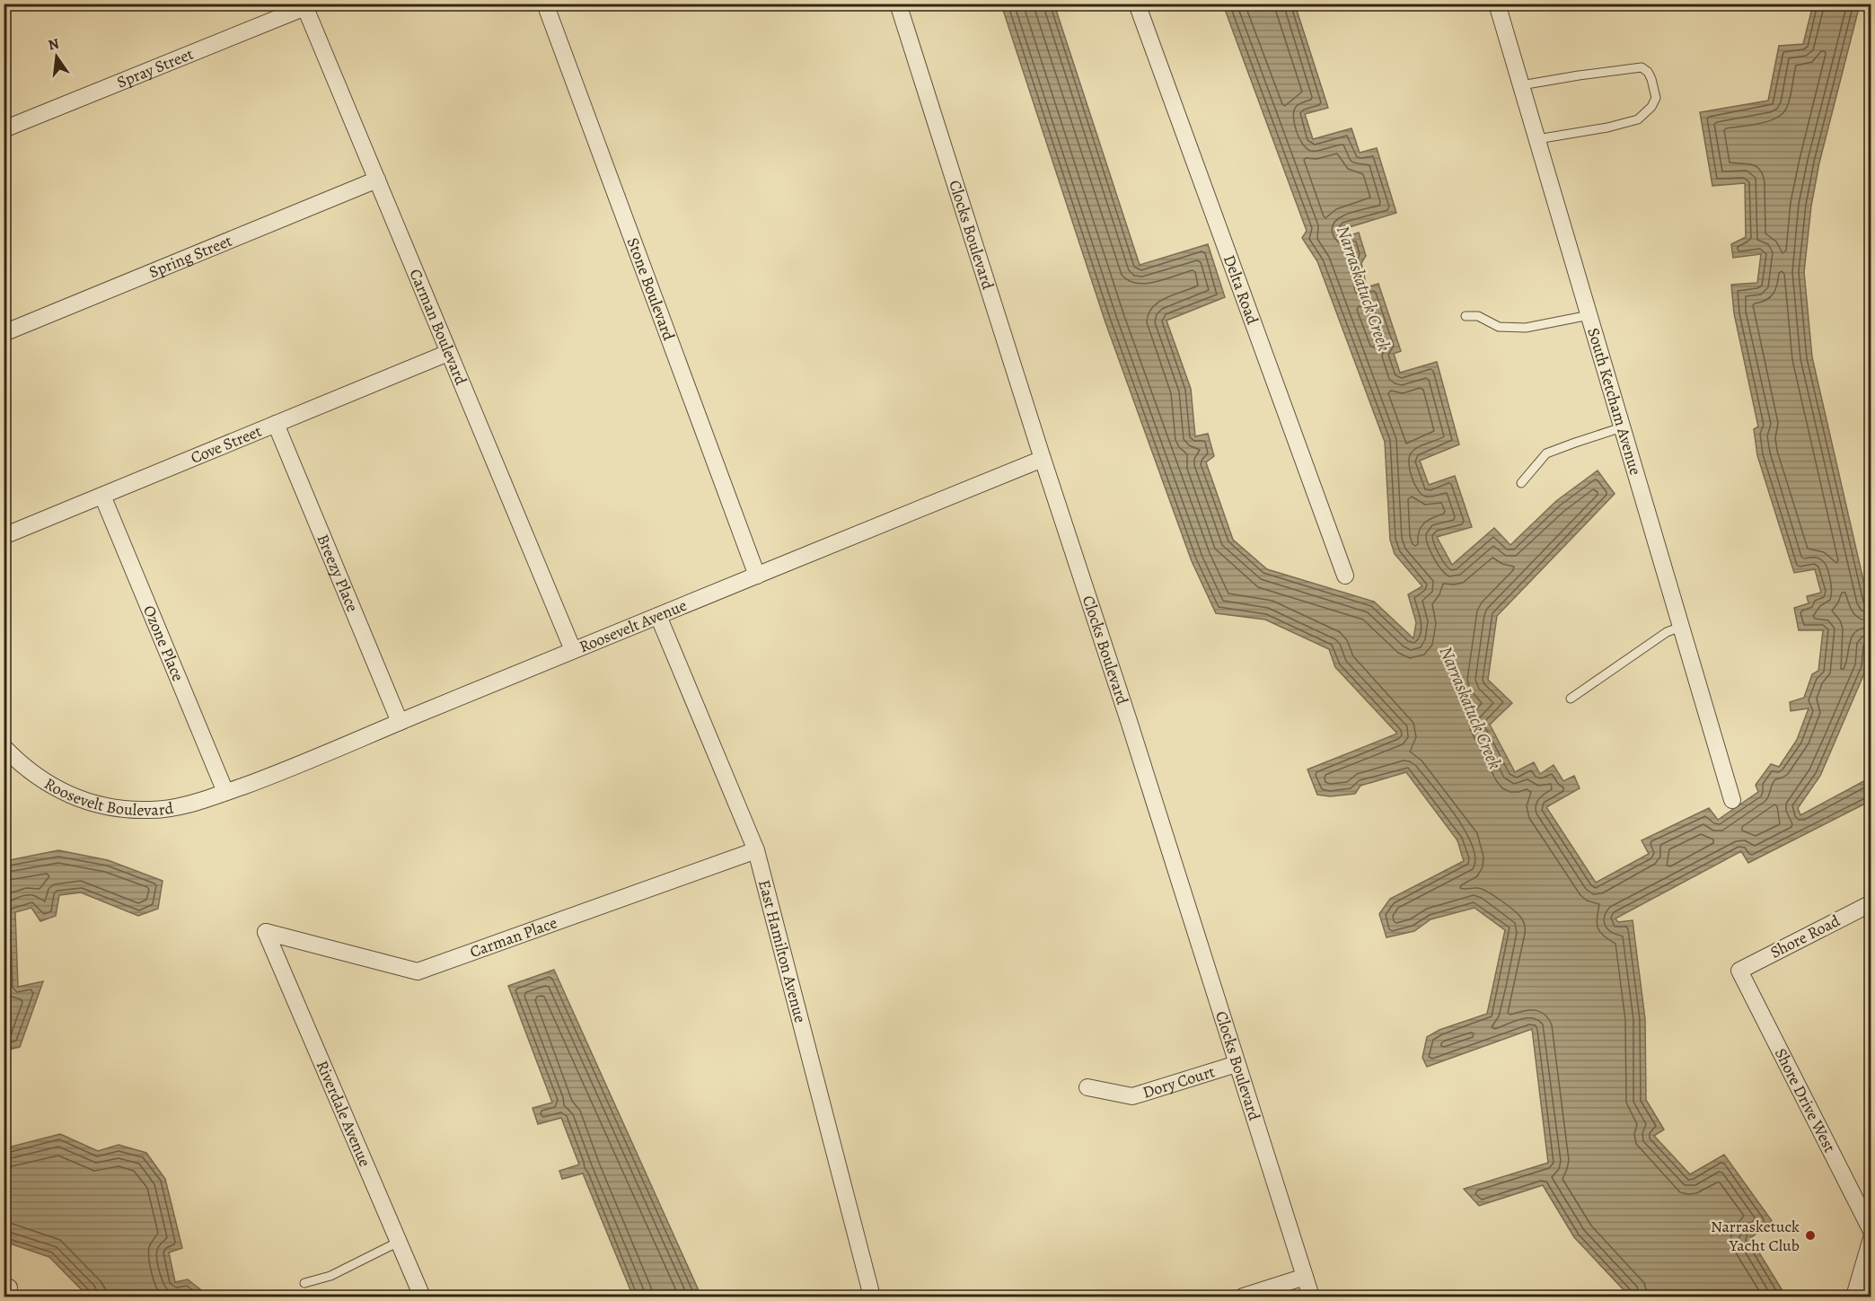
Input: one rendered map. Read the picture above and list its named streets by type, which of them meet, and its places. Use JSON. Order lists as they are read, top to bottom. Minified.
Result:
{"streets":{"street":["Spray Street","Clocks Boulevard","Spring Street","Stone Boulevard","Delta Road","Carman Boulevard","South Ketcham Avenue","Cove Street","Breezy Place","Roosevelt Avenue","Ozone Place","Roosevelt Boulevard","Shore Road","Carman Place","East Hamilton Avenue","Dory Court","Shore Drive West","Riverdale Avenue"]},"crossings":[["Spray Street","Carman Boulevard"],["Clocks Boulevard","Roosevelt Avenue"],["Clocks Boulevard","Dory Court"],["Spring Street","Carman Boulevard"],["Stone Boulevard","Roosevelt Avenue"],["Carman Boulevard","Cove Street"],["Carman Boulevard","Roosevelt Avenue"],["Cove Street","Breezy Place"],["Cove Street","Ozone Place"],["Breezy Place","Roosevelt Avenue"],["Roosevelt Avenue","Ozone Place"],["Roosevelt Avenue","Roosevelt Boulevard"],["Roosevelt Avenue","East Hamilton Avenue"],["Ozone Place","Roosevelt Boulevard"],["Shore Road","Shore Drive West"],["Carman Place","East Hamilton Avenue"],["Carman Place","Riverdale Avenue"]],"water":["Narraskatuck Creek"],"places":["Narrasketuck Yacht Club"],"north":"top"}
